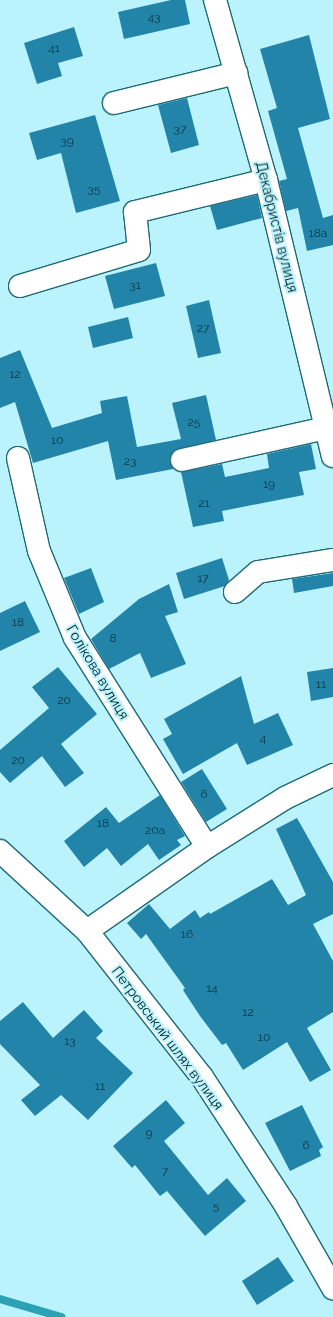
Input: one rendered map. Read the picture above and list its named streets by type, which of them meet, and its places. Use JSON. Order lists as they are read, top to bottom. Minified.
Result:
{"streets":{"street":["Декабристів вулиця","Голікова вулиця","Петровський шлях вулиця"]},"house_numbers":["43","41","37","39","35","18а","31","27","12","25","10","23","19","21","17","18","8","11","20","4","20","6","18","20а","16","14","12","10","13","11","9","6","7","5"]}
